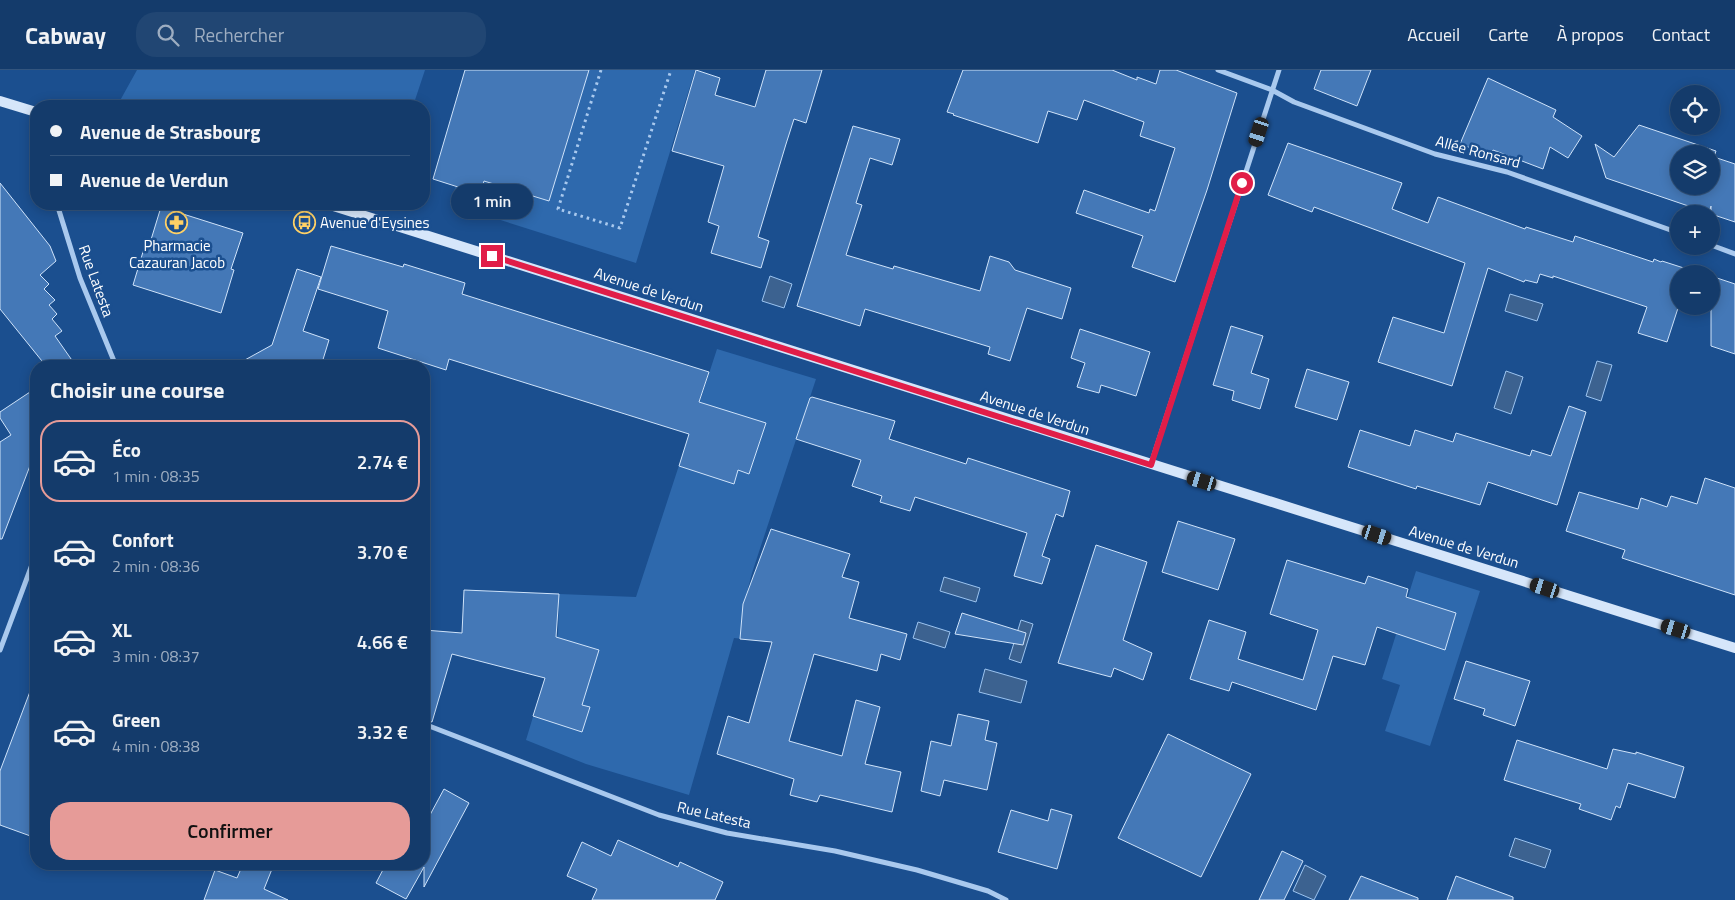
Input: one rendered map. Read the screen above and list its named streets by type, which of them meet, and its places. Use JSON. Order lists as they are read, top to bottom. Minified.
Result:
{"streets":{"street":["Allée Ronsard","Rue Latesta","Avenue de Verdun"]},"places":{"pharmacy":["Pharmacie Cazauran Jacob"],"bus stop":["Avenue d'Eysines"]},"page":{"header":"Cabway","search":"Rechercher","nav":["Accueil","Carte","À propos","Contact"],"map_buttons":["+","−"],"banner":["Avenue de Strasbourg","Avenue de Verdun"],"bubble":"1 min","heading":"Choisir une course","list":[{"name":"Éco","note":"1 min · 08:35","value":"2.74 €"},{"name":"Confort","note":"2 min · 08:36","value":"3.70 €"},{"name":"XL","note":"3 min · 08:37","value":"4.66 €"},{"name":"Green","note":"4 min · 08:38","value":"3.32 €"}],"buttons":"Confirmer"}}
